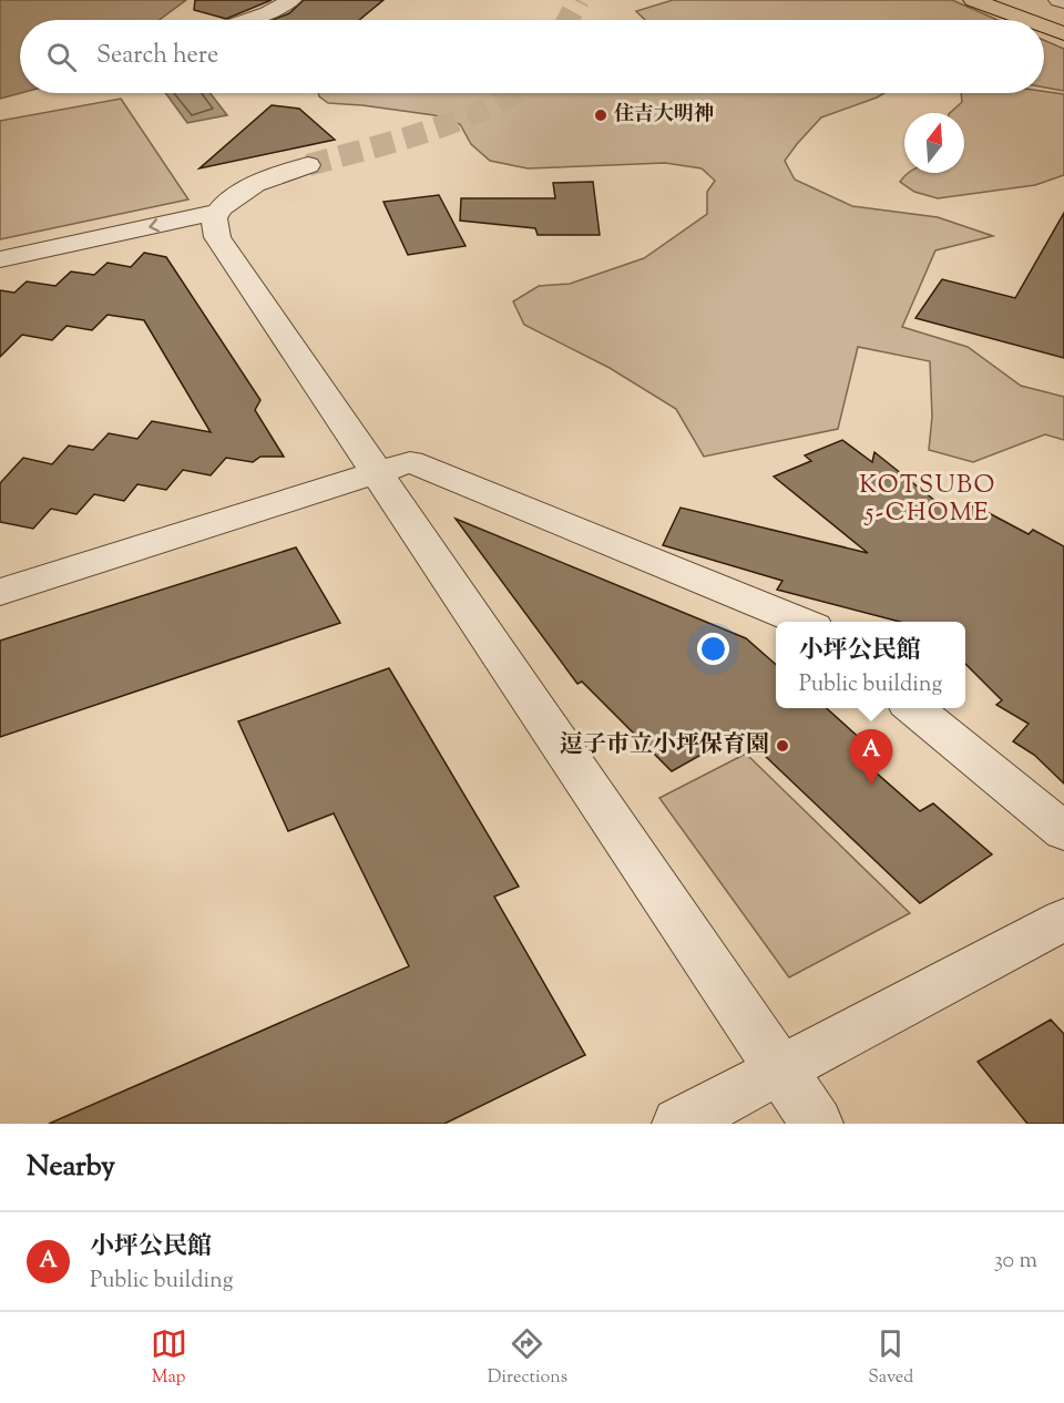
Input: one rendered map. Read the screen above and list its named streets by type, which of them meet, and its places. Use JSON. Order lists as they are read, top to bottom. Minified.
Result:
{"districts":["KOTSUBO 5-CHOME"],"places":["住吉大明神","逗子市立小坪保育園"],"north":"top","page":{"search":"Search here","popup":["小坪公民館","Public building"],"pins":"A","heading":"Nearby","list":[{"mark":"A","name":"小坪公民館","note":"Public building","value":"30 m"}],"nav":["Map","Directions","Saved"]}}
